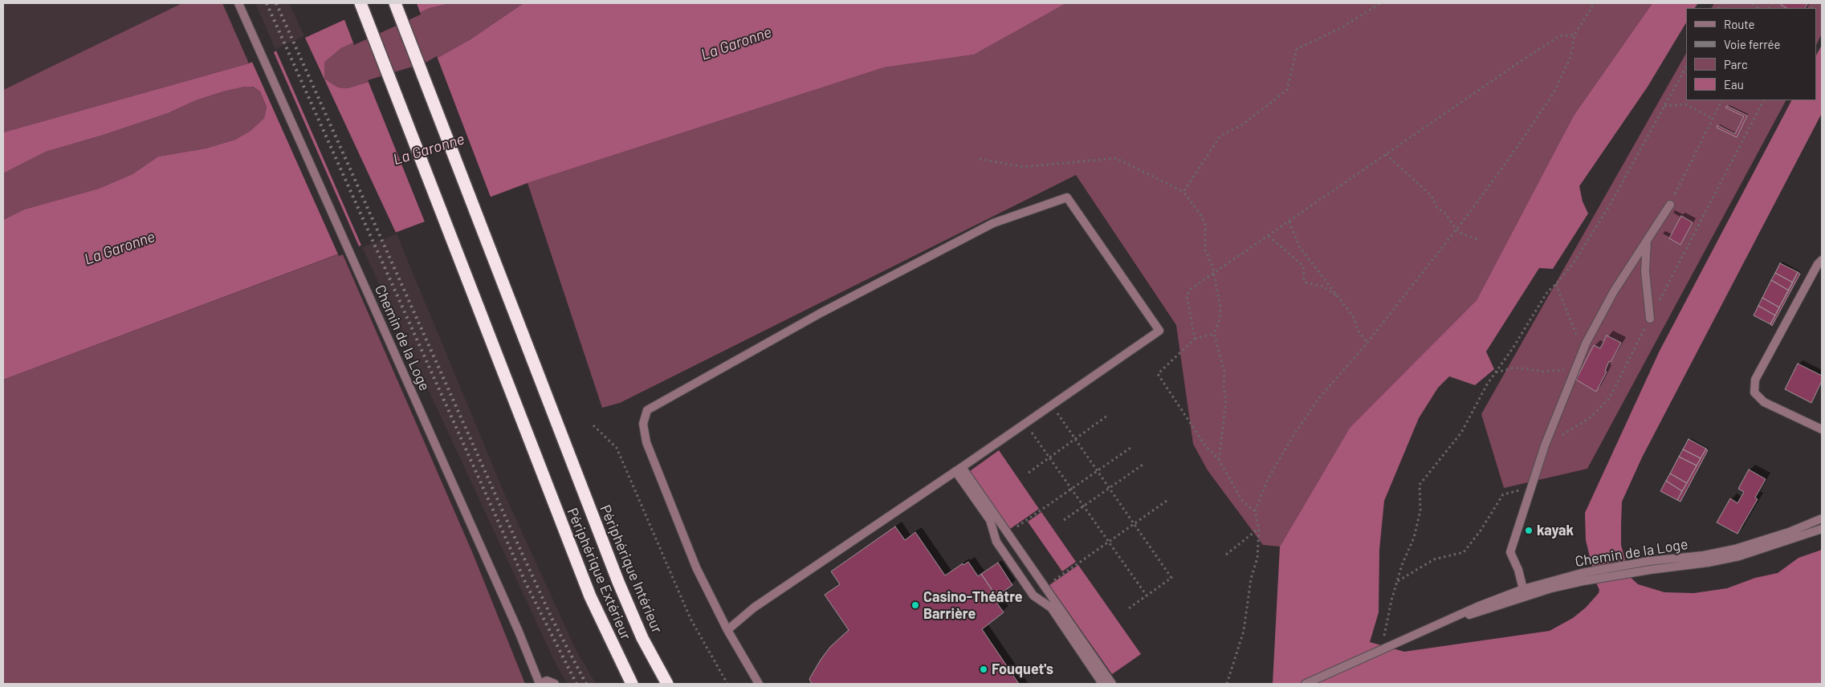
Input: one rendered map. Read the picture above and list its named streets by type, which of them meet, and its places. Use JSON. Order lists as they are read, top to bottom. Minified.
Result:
{"streets":{"highway":["Périphérique Intérieur","Périphérique Extérieur"],"street":["Chemin de la Loge"]},"water":["La Garonne"],"places":["kayak","Casino-Théâtre Barrière","Fouquet's"],"legend":["Route","Voie ferrée","Parc","Eau"]}
